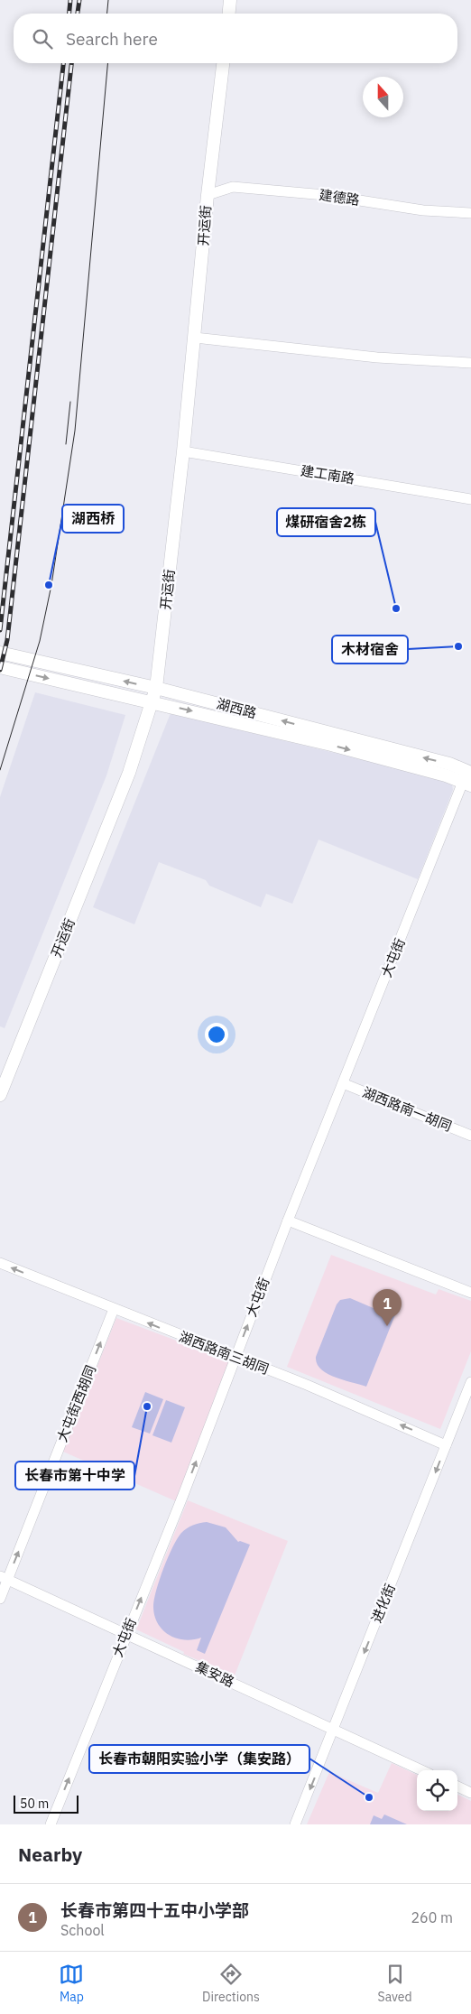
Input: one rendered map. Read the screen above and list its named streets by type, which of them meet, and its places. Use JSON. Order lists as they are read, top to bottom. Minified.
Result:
{"streets":{"main road":["开运街","湖西路"],"street":["建德路","建工南路","大屯街","湖西路南一胡同","湖西路南三胡同","大屯街西胡同","进化街","集安路"]},"crossings":[["建德路","开运街"],["开运街","建工南路"],["开运街","湖西路"],["湖西路","大屯街"],["大屯街","湖西路南一胡同"],["大屯街","湖西路南三胡同"],["大屯街","集安路"],["湖西路南三胡同","大屯街西胡同"],["湖西路南三胡同","进化街"],["大屯街西胡同","集安路"],["进化街","集安路"]],"one_way":["大屯街","湖西路南三胡同","大屯街西胡同","进化街"],"places":["湖西桥","煤研宿舍2栋","木材宿舍","长春市第十中学","长春市朝阳实验小学（集安路）"],"scale_bar":"50 m","north":"top","page":{"search":"Search here","pins":"1","scale":"50 m","heading":"Nearby","list":[{"mark":"1","name":"长春市第四十五中小学部","note":"School","value":"260 m"}],"nav":["Map","Directions","Saved"]}}
